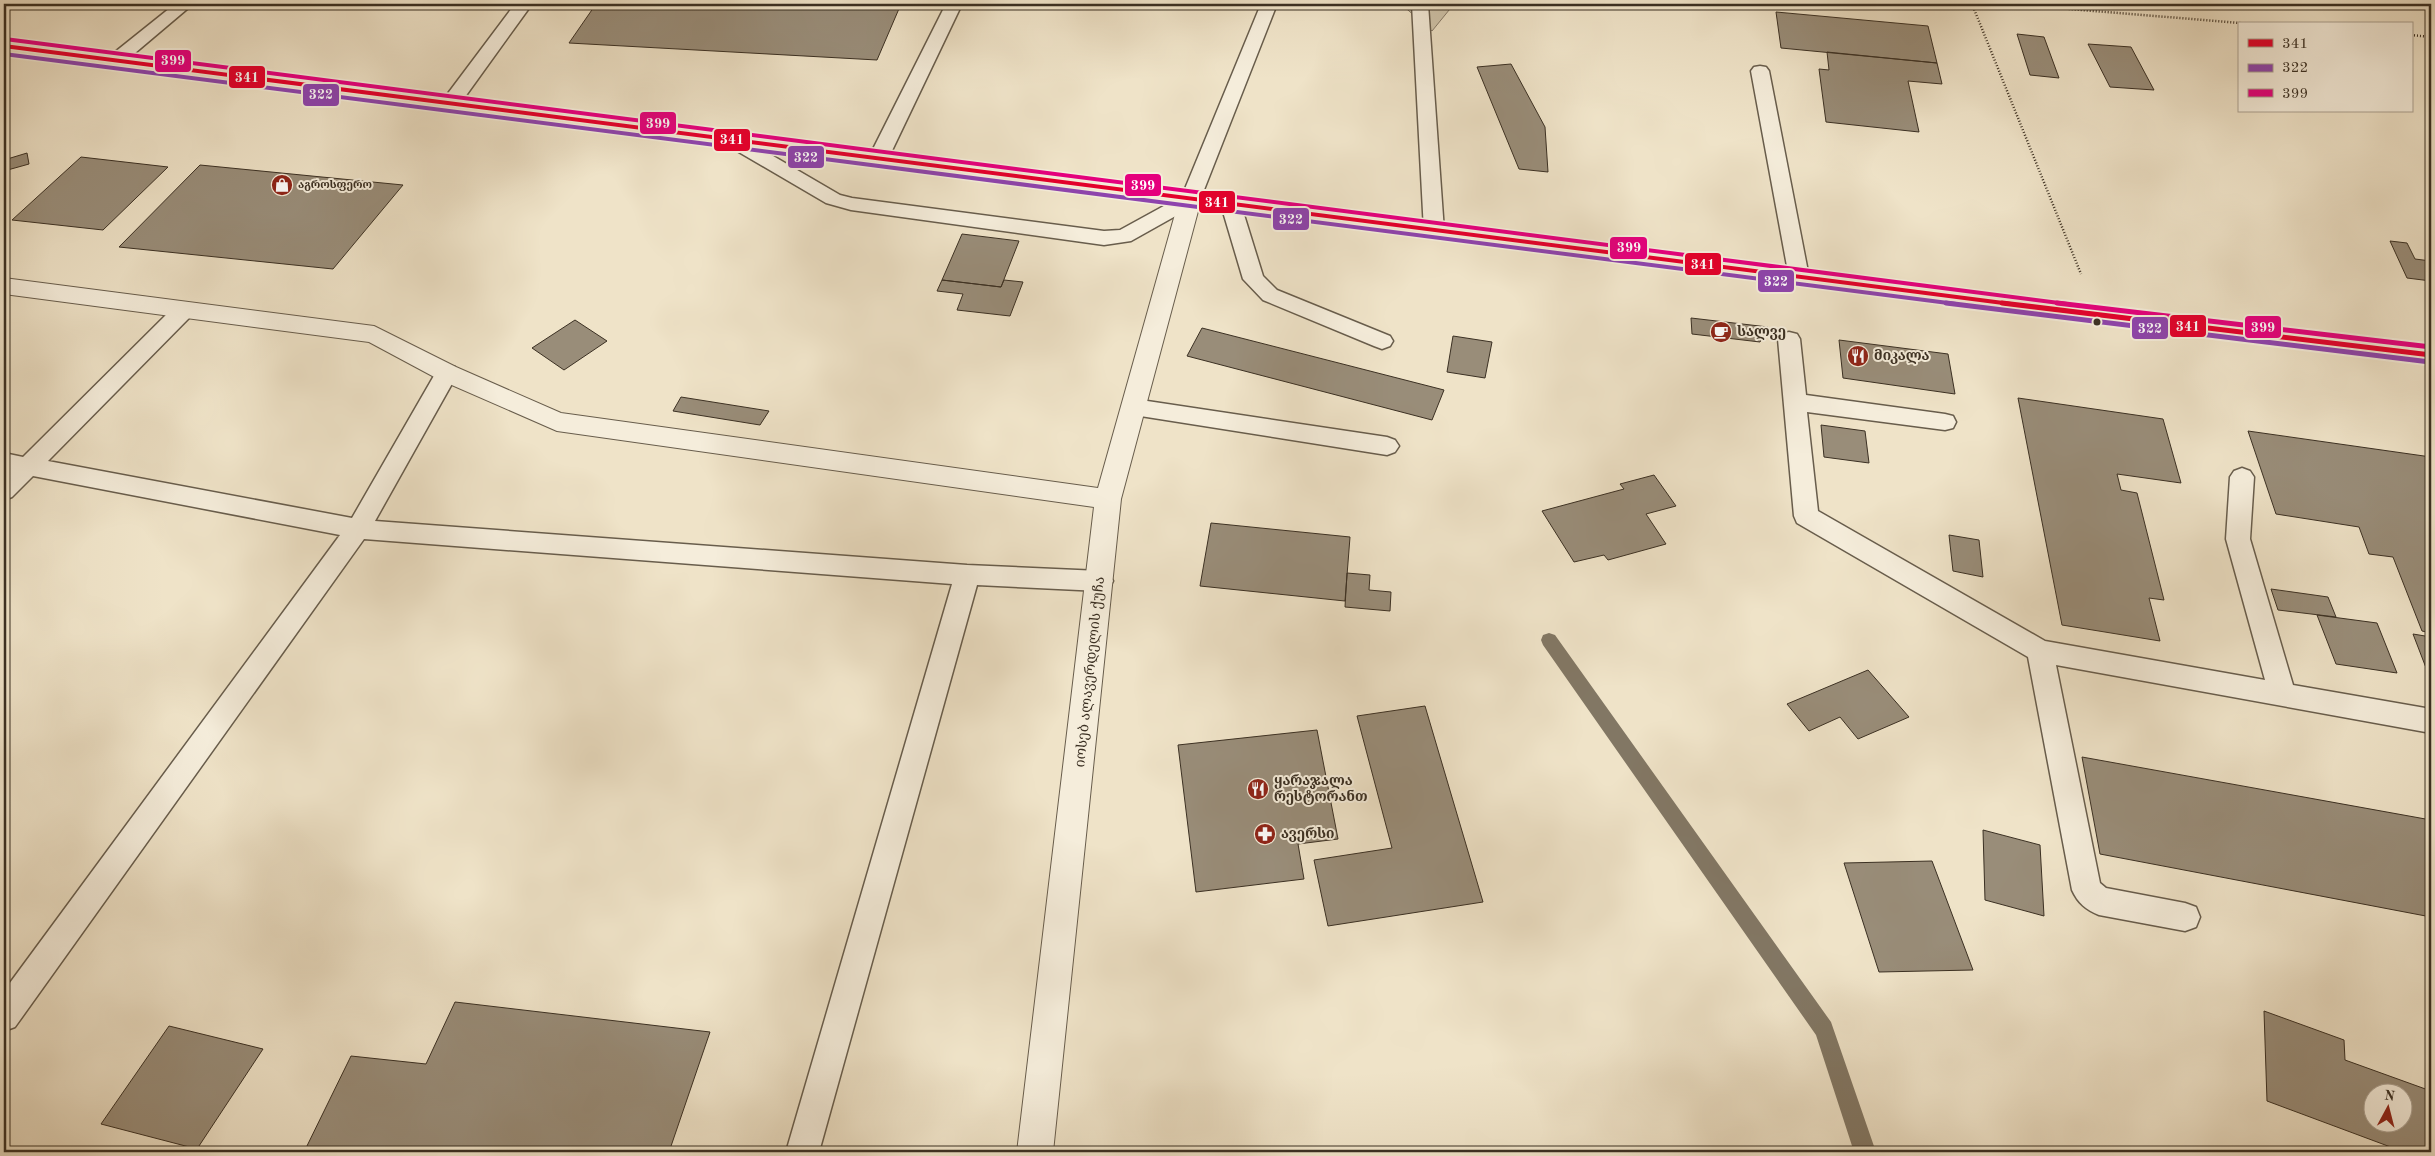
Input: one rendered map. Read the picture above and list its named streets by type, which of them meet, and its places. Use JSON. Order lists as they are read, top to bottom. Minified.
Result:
{"streets":{"street":["იოსებ ალავერდელის ქუჩა"]},"places":{"shop":["აგროსფერო"],"cafe":["სალვე"],"restaurant":["მიკალა","ყარაჯალა რესტორანთ"],"pharmacy":["ავერსი"]},"lines":["transit line 399","transit line 341","transit line 322"],"legend":["341","322","399"],"north":"top"}
